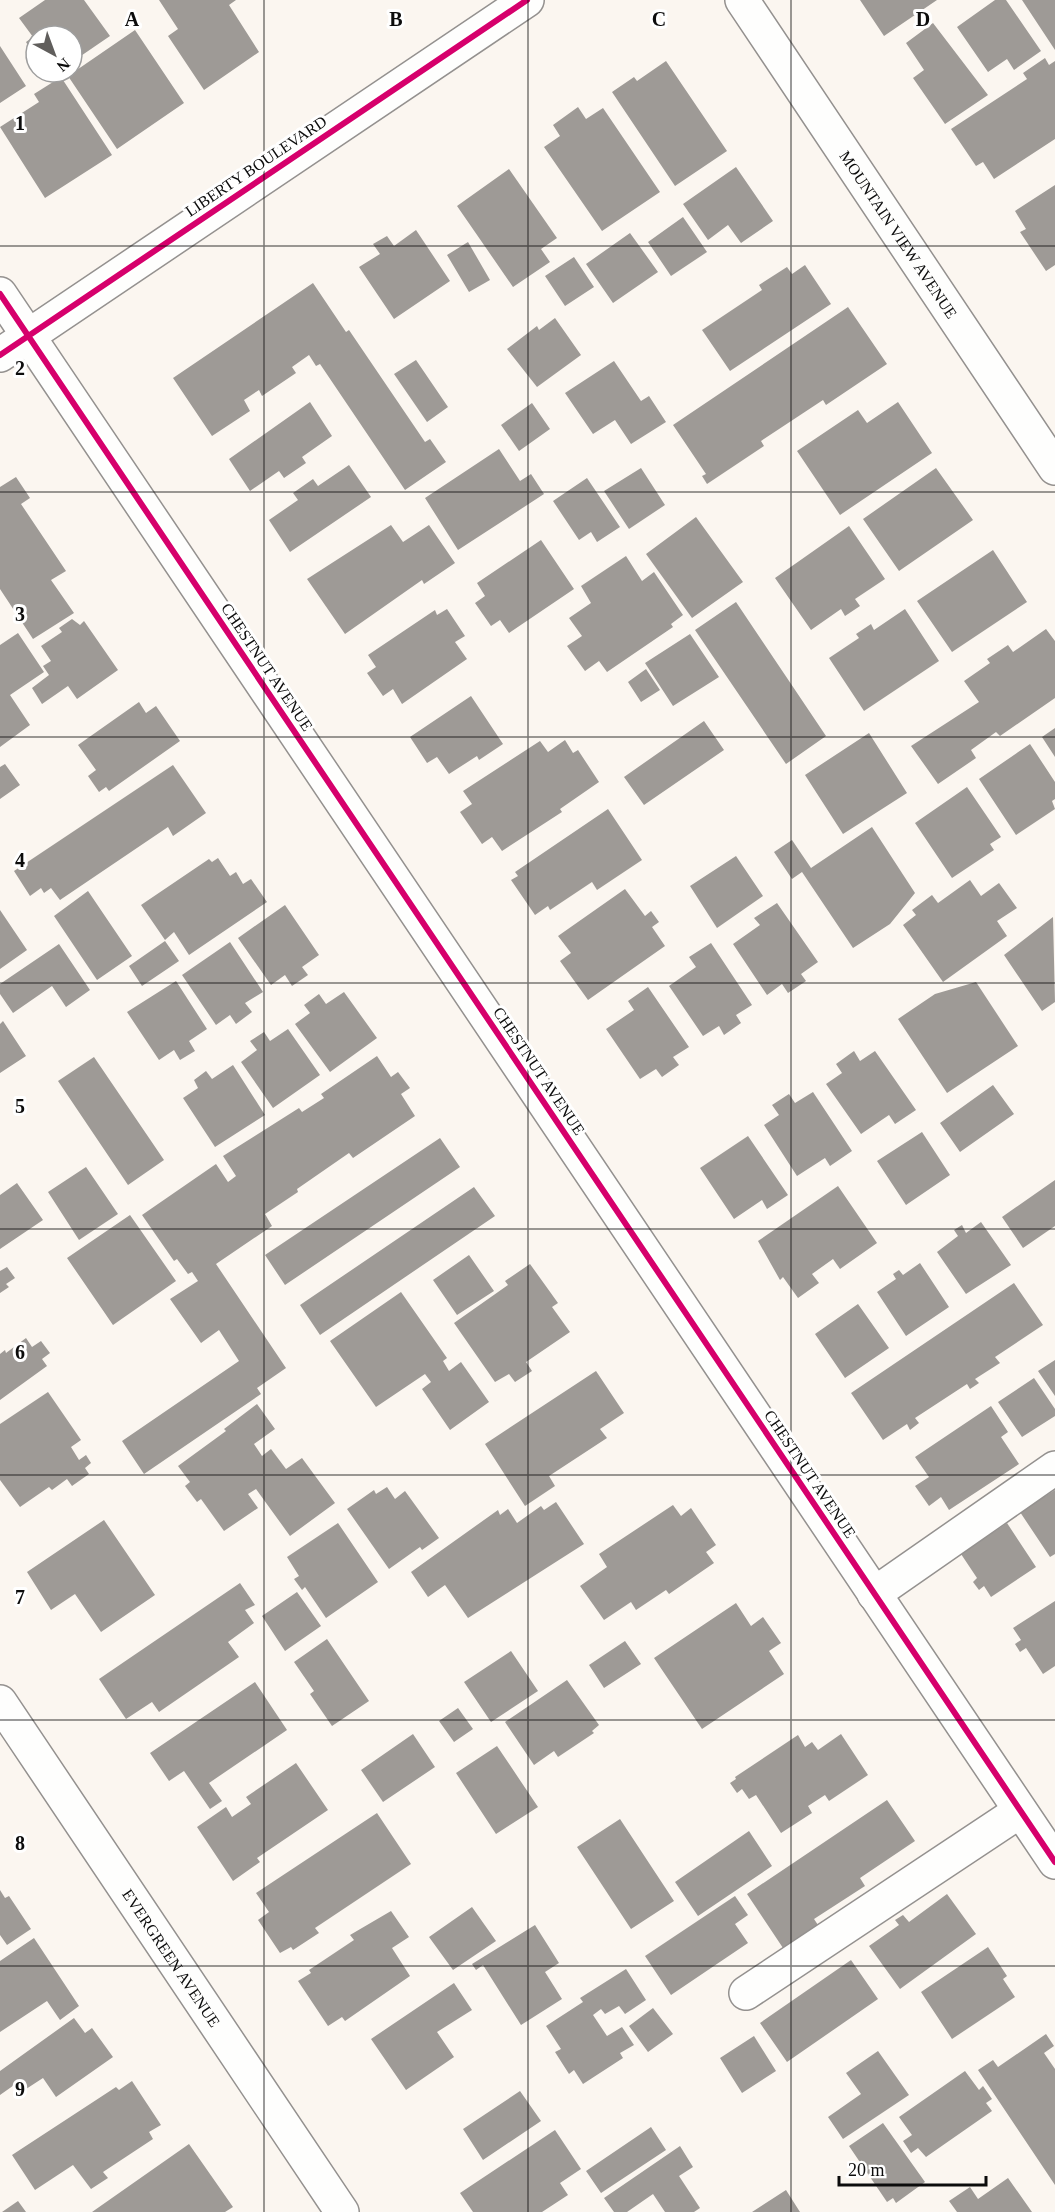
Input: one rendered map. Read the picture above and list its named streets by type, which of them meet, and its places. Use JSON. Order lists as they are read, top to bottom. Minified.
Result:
{"streets":{"street":["LIBERTY BOULEVARD","MOUNTAIN VIEW AVENUE","CHESTNUT AVENUE","EVERGREEN AVENUE"]},"crossings":[["LIBERTY BOULEVARD","CHESTNUT AVENUE"]],"scale_bar":"20 m","north":"bottom right","grid":{"columns":["A","B","C","D"],"rows":["1","2","3","4","5","6","7","8","9"]}}
